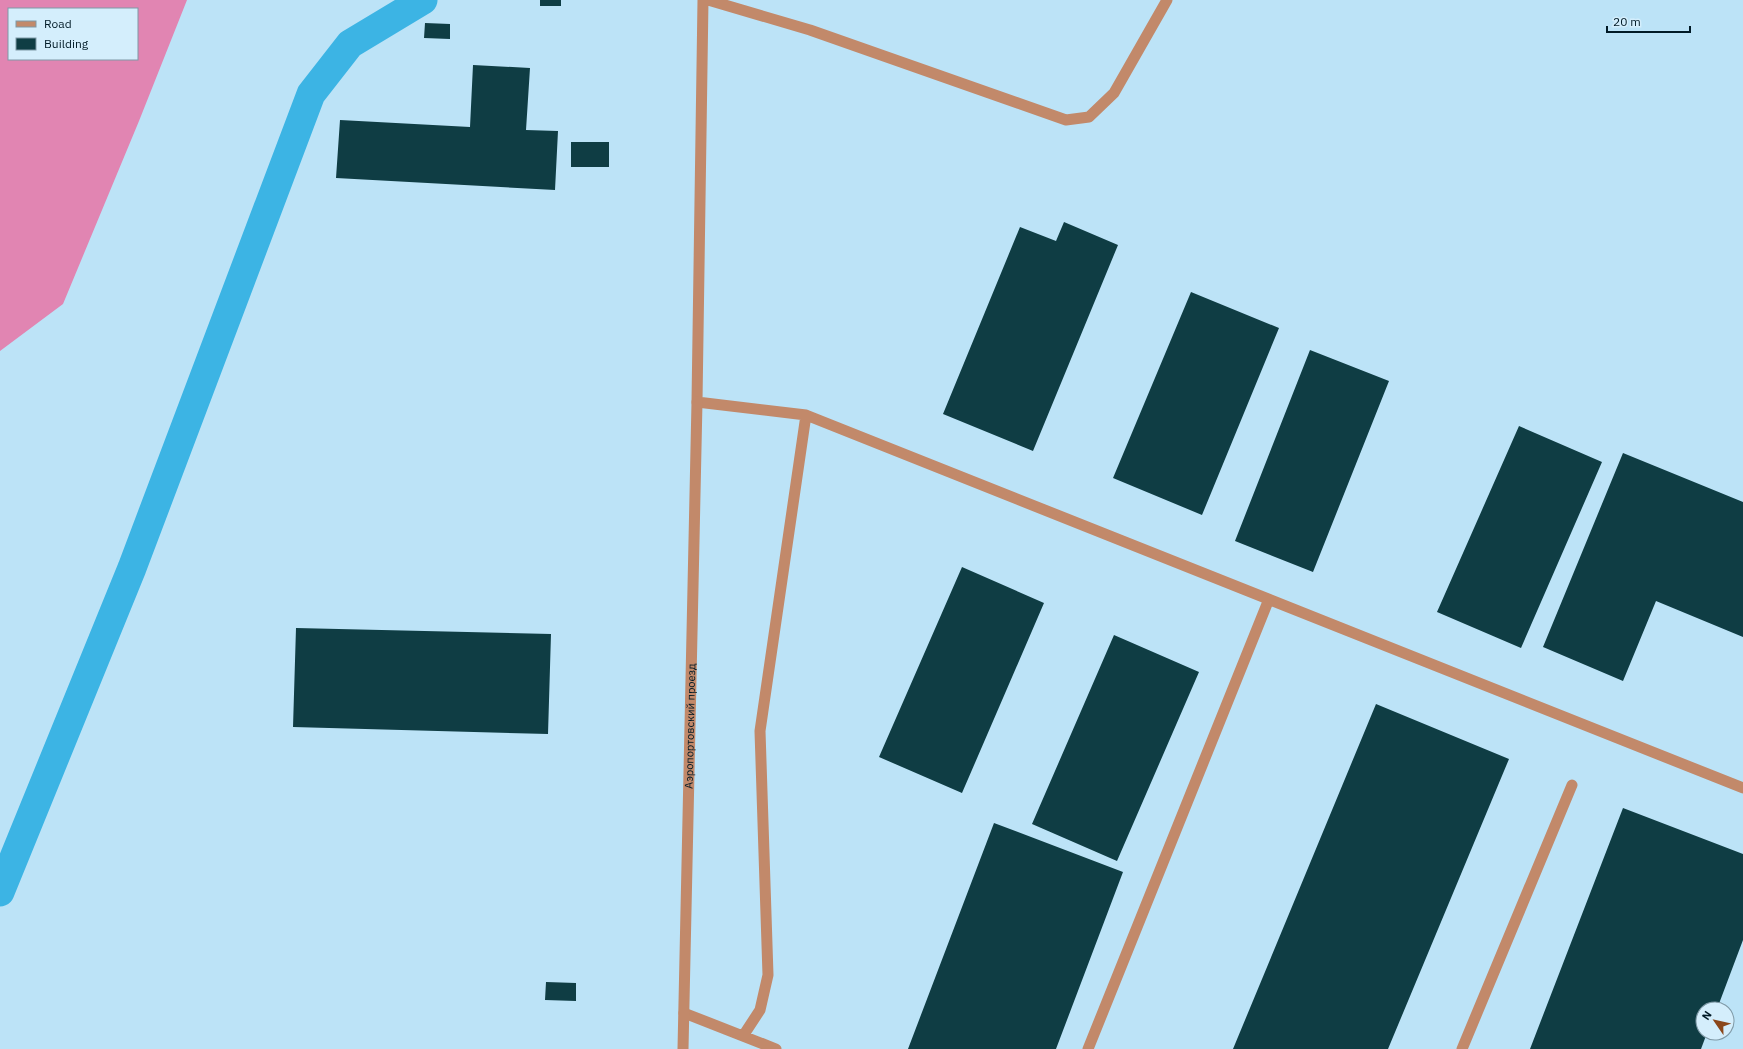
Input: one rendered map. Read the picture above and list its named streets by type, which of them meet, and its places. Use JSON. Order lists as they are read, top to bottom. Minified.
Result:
{"streets":{"street":["Аэропортовский проезд"]},"legend":["Road","Building"],"scale_bar":"20 m","north":"top left"}
